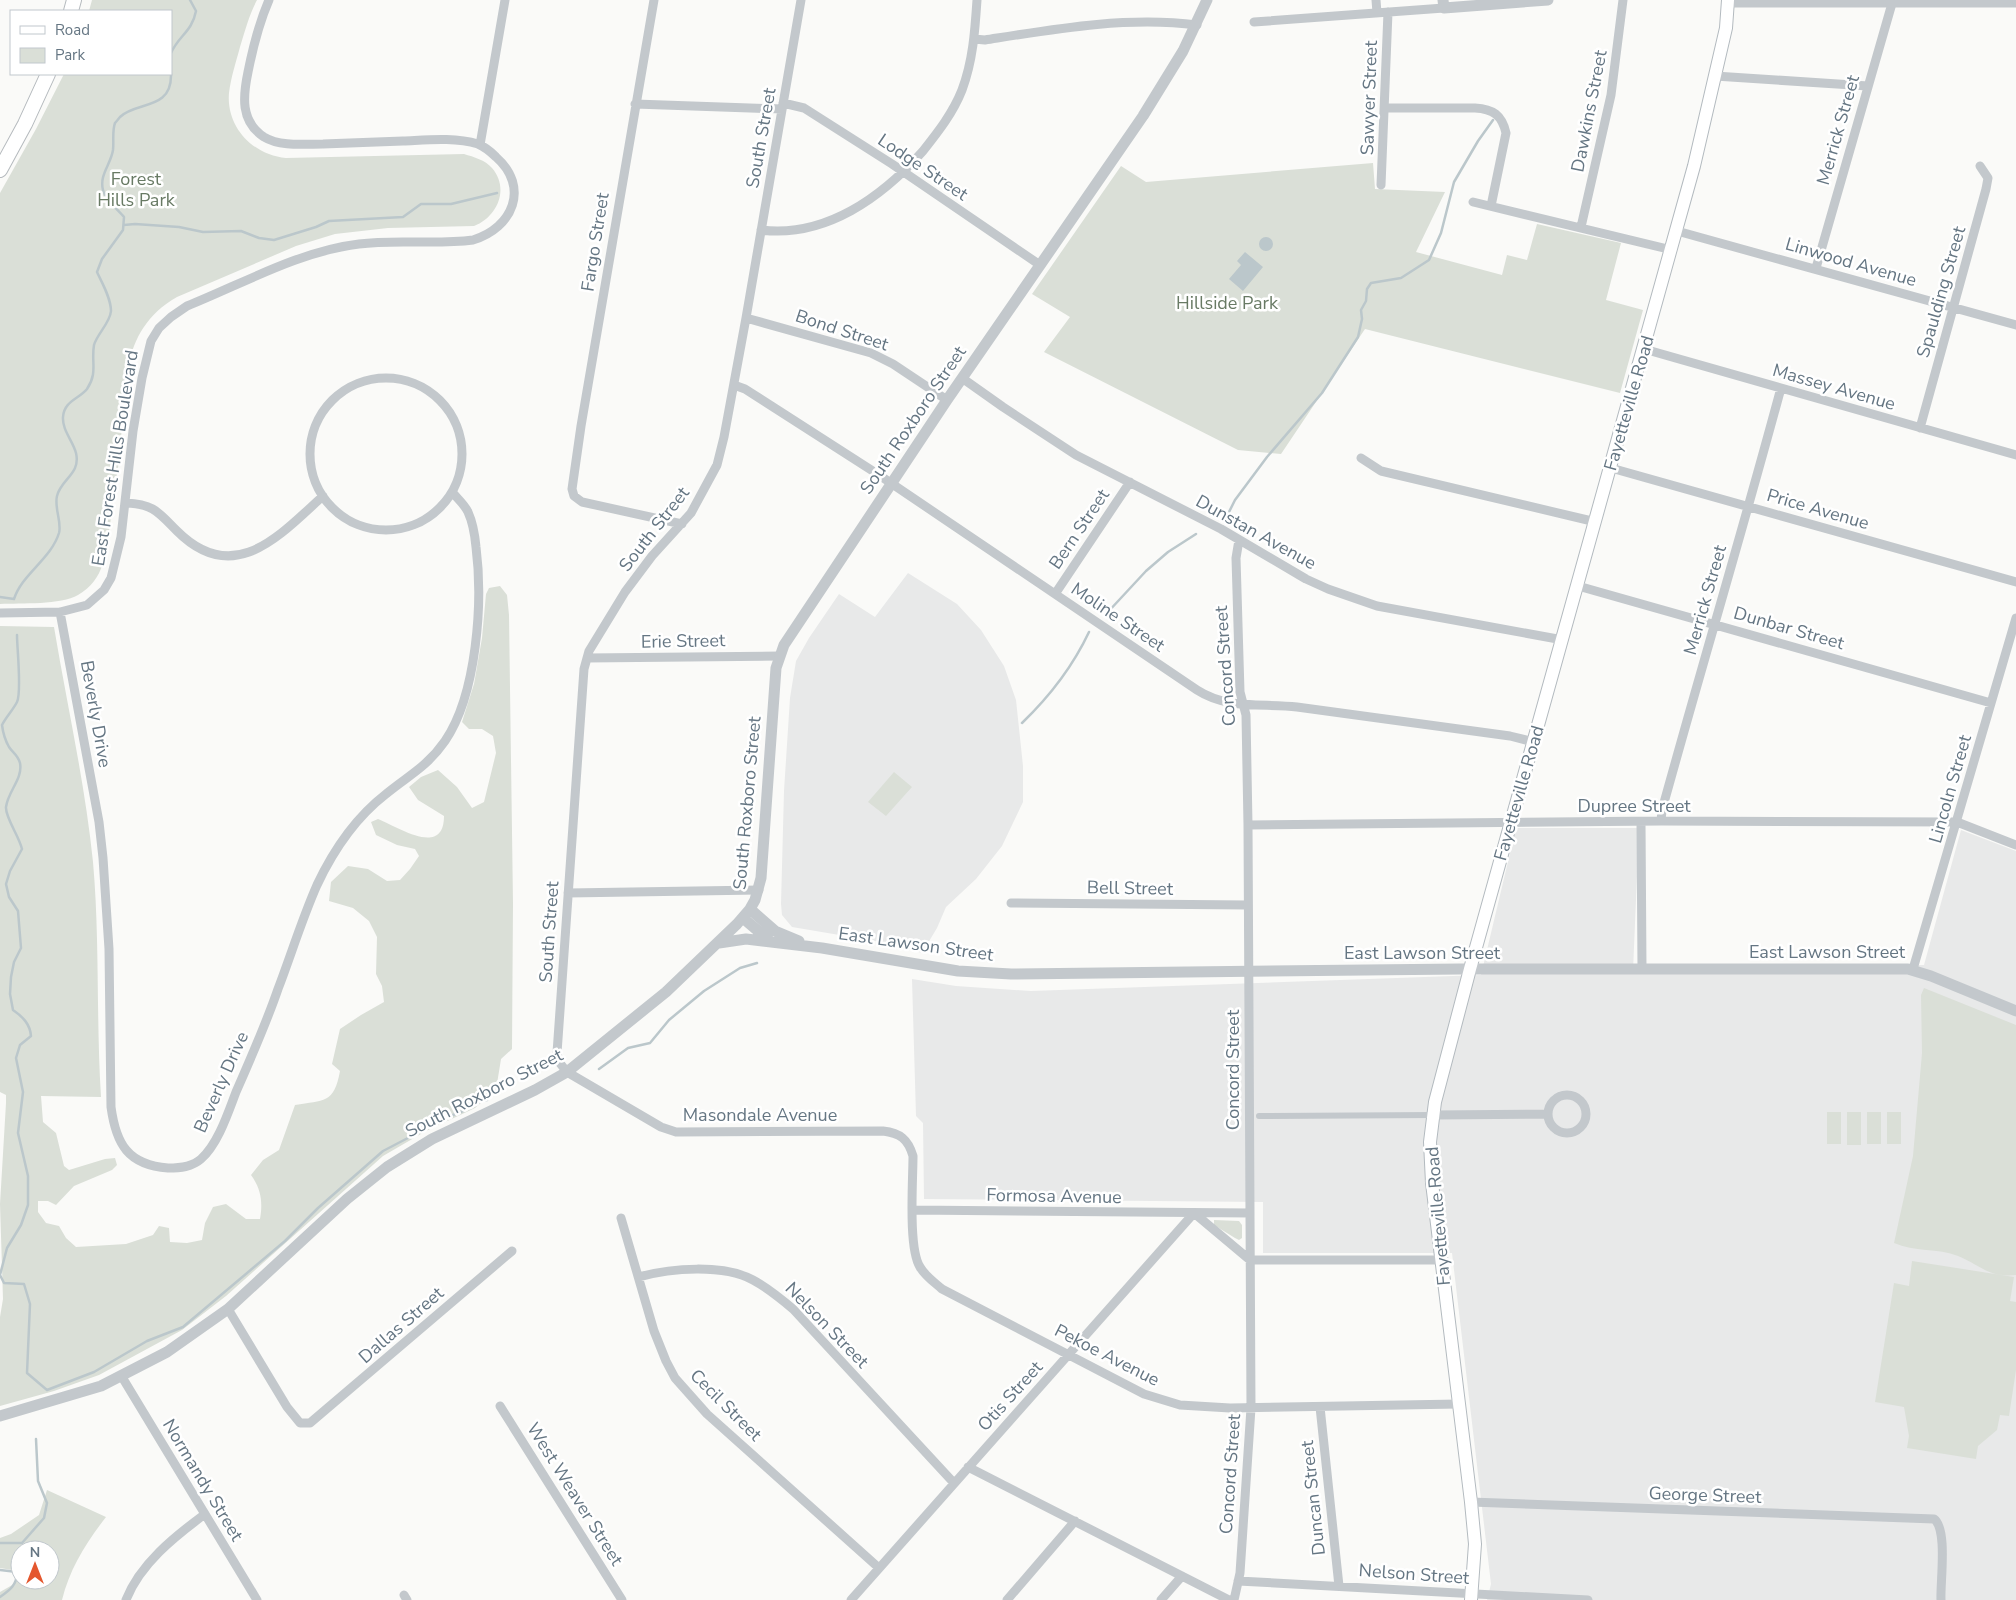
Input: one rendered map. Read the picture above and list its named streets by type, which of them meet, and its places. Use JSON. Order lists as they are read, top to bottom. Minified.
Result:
{"streets":{"main road":["Fayetteville Road"],"street":["Sawyer Street","Dawkins Street","Merrick Street","South Street","Lodge Street","Fargo Street","Linwood Avenue","Spaulding Street","Bond Street","Massey Avenue","South Roxboro Street","East Forest Hills Boulevard","Price Avenue","Bern Street","Dunstan Avenue","Moline Street","Dunbar Street","Erie Street","Concord Street","Beverly Drive","Lincoln Street","Dupree Street","Bell Street","East Lawson Street","Masondale Avenue","Formosa Avenue","Dallas Street","Nelson Street","Pekoe Avenue","Otis Street","Cecil Street","Normandy Street","West Weaver Street","George Street","Duncan Street"]},"crossings":[["Merrick Street","Linwood Avenue"],["Merrick Street","Massey Avenue"],["Merrick Street","Price Avenue"],["Merrick Street","Dunbar Street"],["Merrick Street","Dupree Street"],["South Street","Lodge Street"],["South Street","Fargo Street"],["South Street","Bond Street"],["South Street","South Roxboro Street"],["South Street","Moline Street"],["South Street","Erie Street"],["South Street","Masondale Avenue"],["Lodge Street","Fargo Street"],["Lodge Street","South Roxboro Street"],["Linwood Avenue","Spaulding Street"],["Linwood Avenue","Fayetteville Road"],["Spaulding Street","Massey Avenue"],["Bond Street","South Roxboro Street"],["Massey Avenue","Fayetteville Road"],["Fayetteville Road","Price Avenue"],["Fayetteville Road","Dunstan Avenue"],["Fayetteville Road","Moline Street"],["Fayetteville Road","Dunbar Street"],["Fayetteville Road","Dupree Street"],["Fayetteville Road","East Lawson Street"],["Fayetteville Road","Nelson Street"],["Fayetteville Road","Pekoe Avenue"],["Fayetteville Road","George Street"],["South Roxboro Street","Dunstan Avenue"],["South Roxboro Street","Moline Street"],["South Roxboro Street","Erie Street"],["South Roxboro Street","East Lawson Street"],["South Roxboro Street","Masondale Avenue"],["South Roxboro Street","Dallas Street"],["South Roxboro Street","Normandy Street"],["East Forest Hills Boulevard","Beverly Drive"],["Bern Street","Dunstan Avenue"],["Bern Street","Moline Street"],["Dunstan Avenue","Concord Street"],["Moline Street","Concord Street"],["Dunbar Street","Lincoln Street"],["Concord Street","Dupree Street"],["Concord Street","Bell Street"],["Concord Street","East Lawson Street"],["Concord Street","Formosa Avenue"],["Concord Street","Nelson Street"],["Concord Street","Pekoe Avenue"],["Lincoln Street","Dupree Street"],["Lincoln Street","East Lawson Street"],["Masondale Avenue","Pekoe Avenue"],["Formosa Avenue","Pekoe Avenue"],["Formosa Avenue","Otis Street"],["Nelson Street","Otis Street"],["Nelson Street","Cecil Street"],["Nelson Street","Duncan Street"],["Pekoe Avenue","Otis Street"],["Pekoe Avenue","Duncan Street"],["Otis Street","Cecil Street"]],"parks":["Forest Hills Park","Hillside Park"],"legend":["Road","Park"],"north":"top"}
